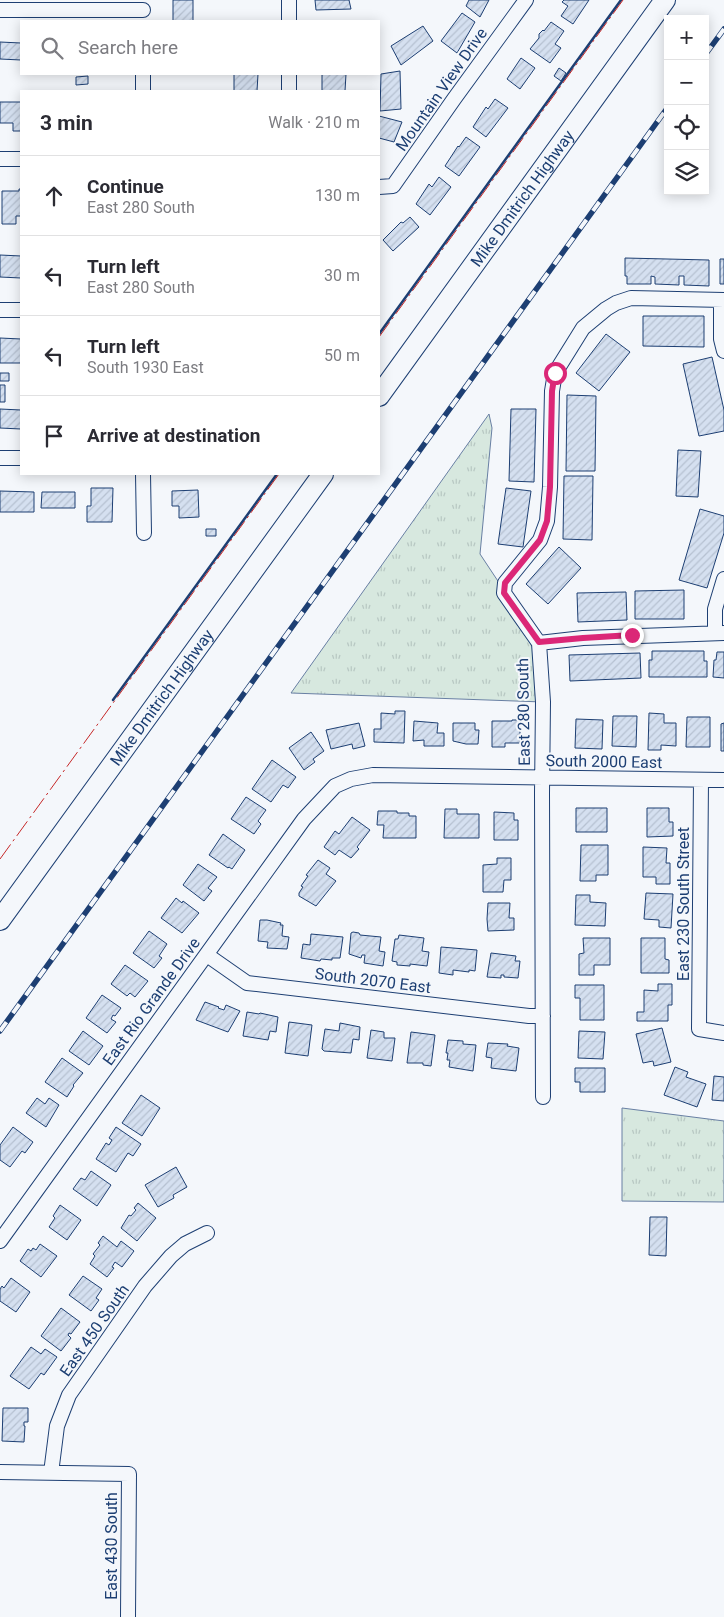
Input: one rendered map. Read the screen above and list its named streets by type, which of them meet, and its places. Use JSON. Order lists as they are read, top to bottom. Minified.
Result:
{"streets":{"highway":["Mike Dmitrich Highway"],"street":["Mountain View Drive","East 280 South","South 2000 East","East 230 South Street","South 2070 East","East Rio Grande Drive","East 450 South","East 430 South"]},"crossings":[["East 280 South","South 2000 East"],["East 280 South","South 2070 East"],["South 2000 East","East 230 South Street"],["South 2000 East","East Rio Grande Drive"],["South 2070 East","East Rio Grande Drive"],["East 450 South","East 430 South"]],"page":{"map_buttons":["+","−"],"search":"Search here","heading":["3 min","Walk · 210 m"],"list":[["Continue","East 280 South","130 m"],["Turn left","East 280 South","30 m"],["Turn left","South 1930 East","50 m"],"Arrive at destination"]}}
